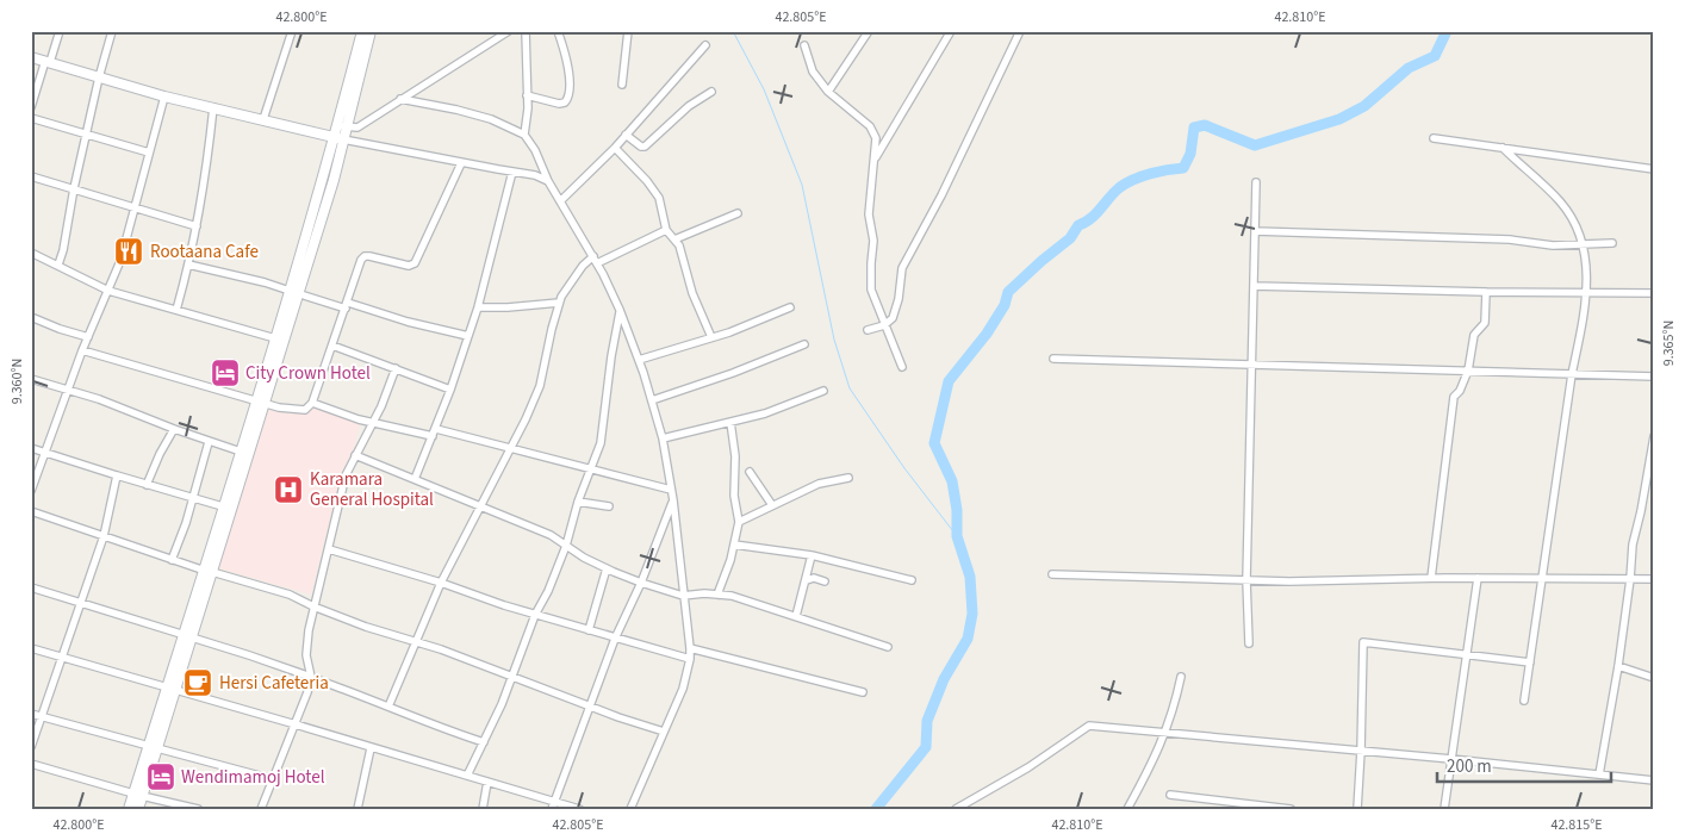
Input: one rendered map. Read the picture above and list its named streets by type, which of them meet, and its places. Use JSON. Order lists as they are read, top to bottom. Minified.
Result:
{"places":{"restaurant":["Rootaana Cafe"],"hotel":["City Crown Hotel","Wendimamoj Hotel"],"hospital":["Karamara General Hospital"],"cafe":["Hersi Cafeteria"]},"scale_bar":"200 m","coordinates":["42.800°E","42.805°E","42.810°E","9.365°N","9.360°N","42.815°E"]}
